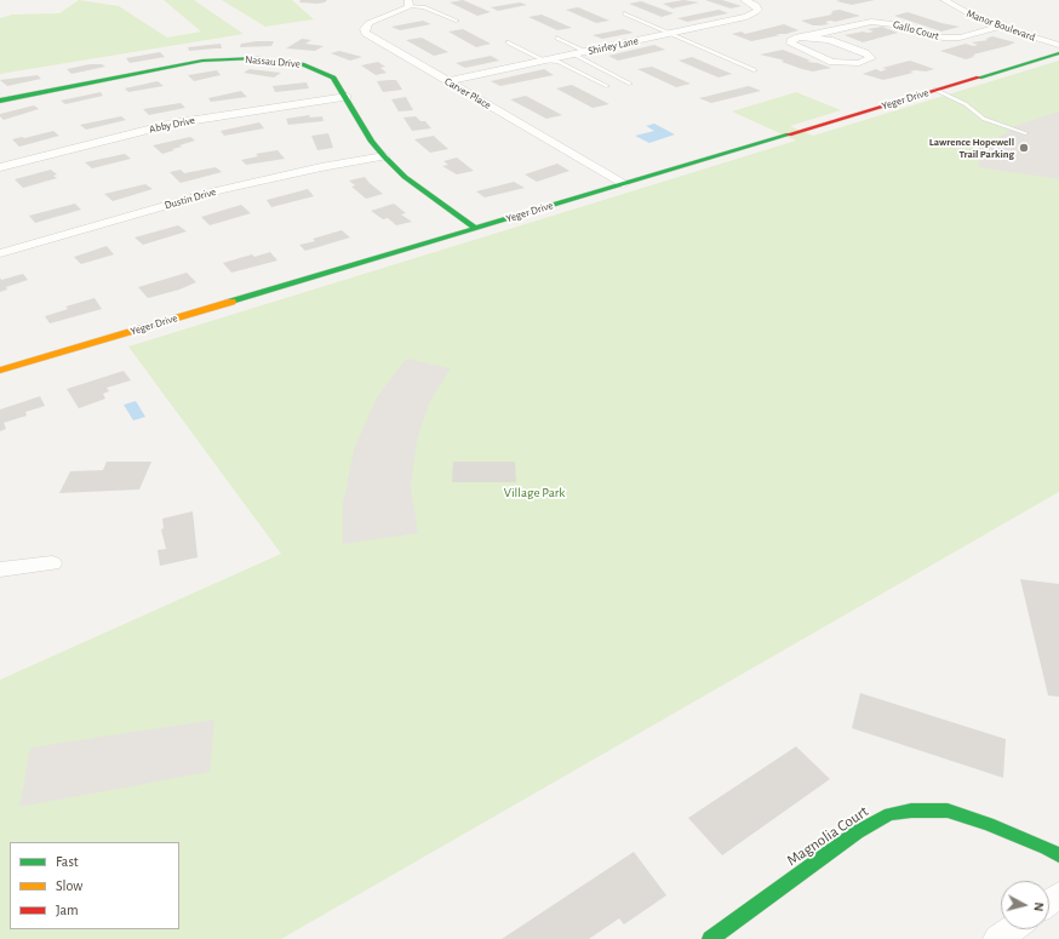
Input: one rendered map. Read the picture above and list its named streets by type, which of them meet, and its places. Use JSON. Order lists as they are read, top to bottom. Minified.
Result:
{"streets":{"street":["Manor Boulevard","Gallo Court","Shirley Lane","Nassau Drive","Carver Place","Yeger Drive","Abby Drive","Dustin Drive","Magnolia Court"]},"crossings":[["Manor Boulevard","Gallo Court"],["Shirley Lane","Carver Place"],["Nassau Drive","Yeger Drive"],["Nassau Drive","Abby Drive"],["Nassau Drive","Dustin Drive"],["Carver Place","Yeger Drive"]],"parks":["Village Park"],"places":["Lawrence Hopewell Trail Parking"],"legend":["Fast","Slow","Jam"],"north":"right"}
